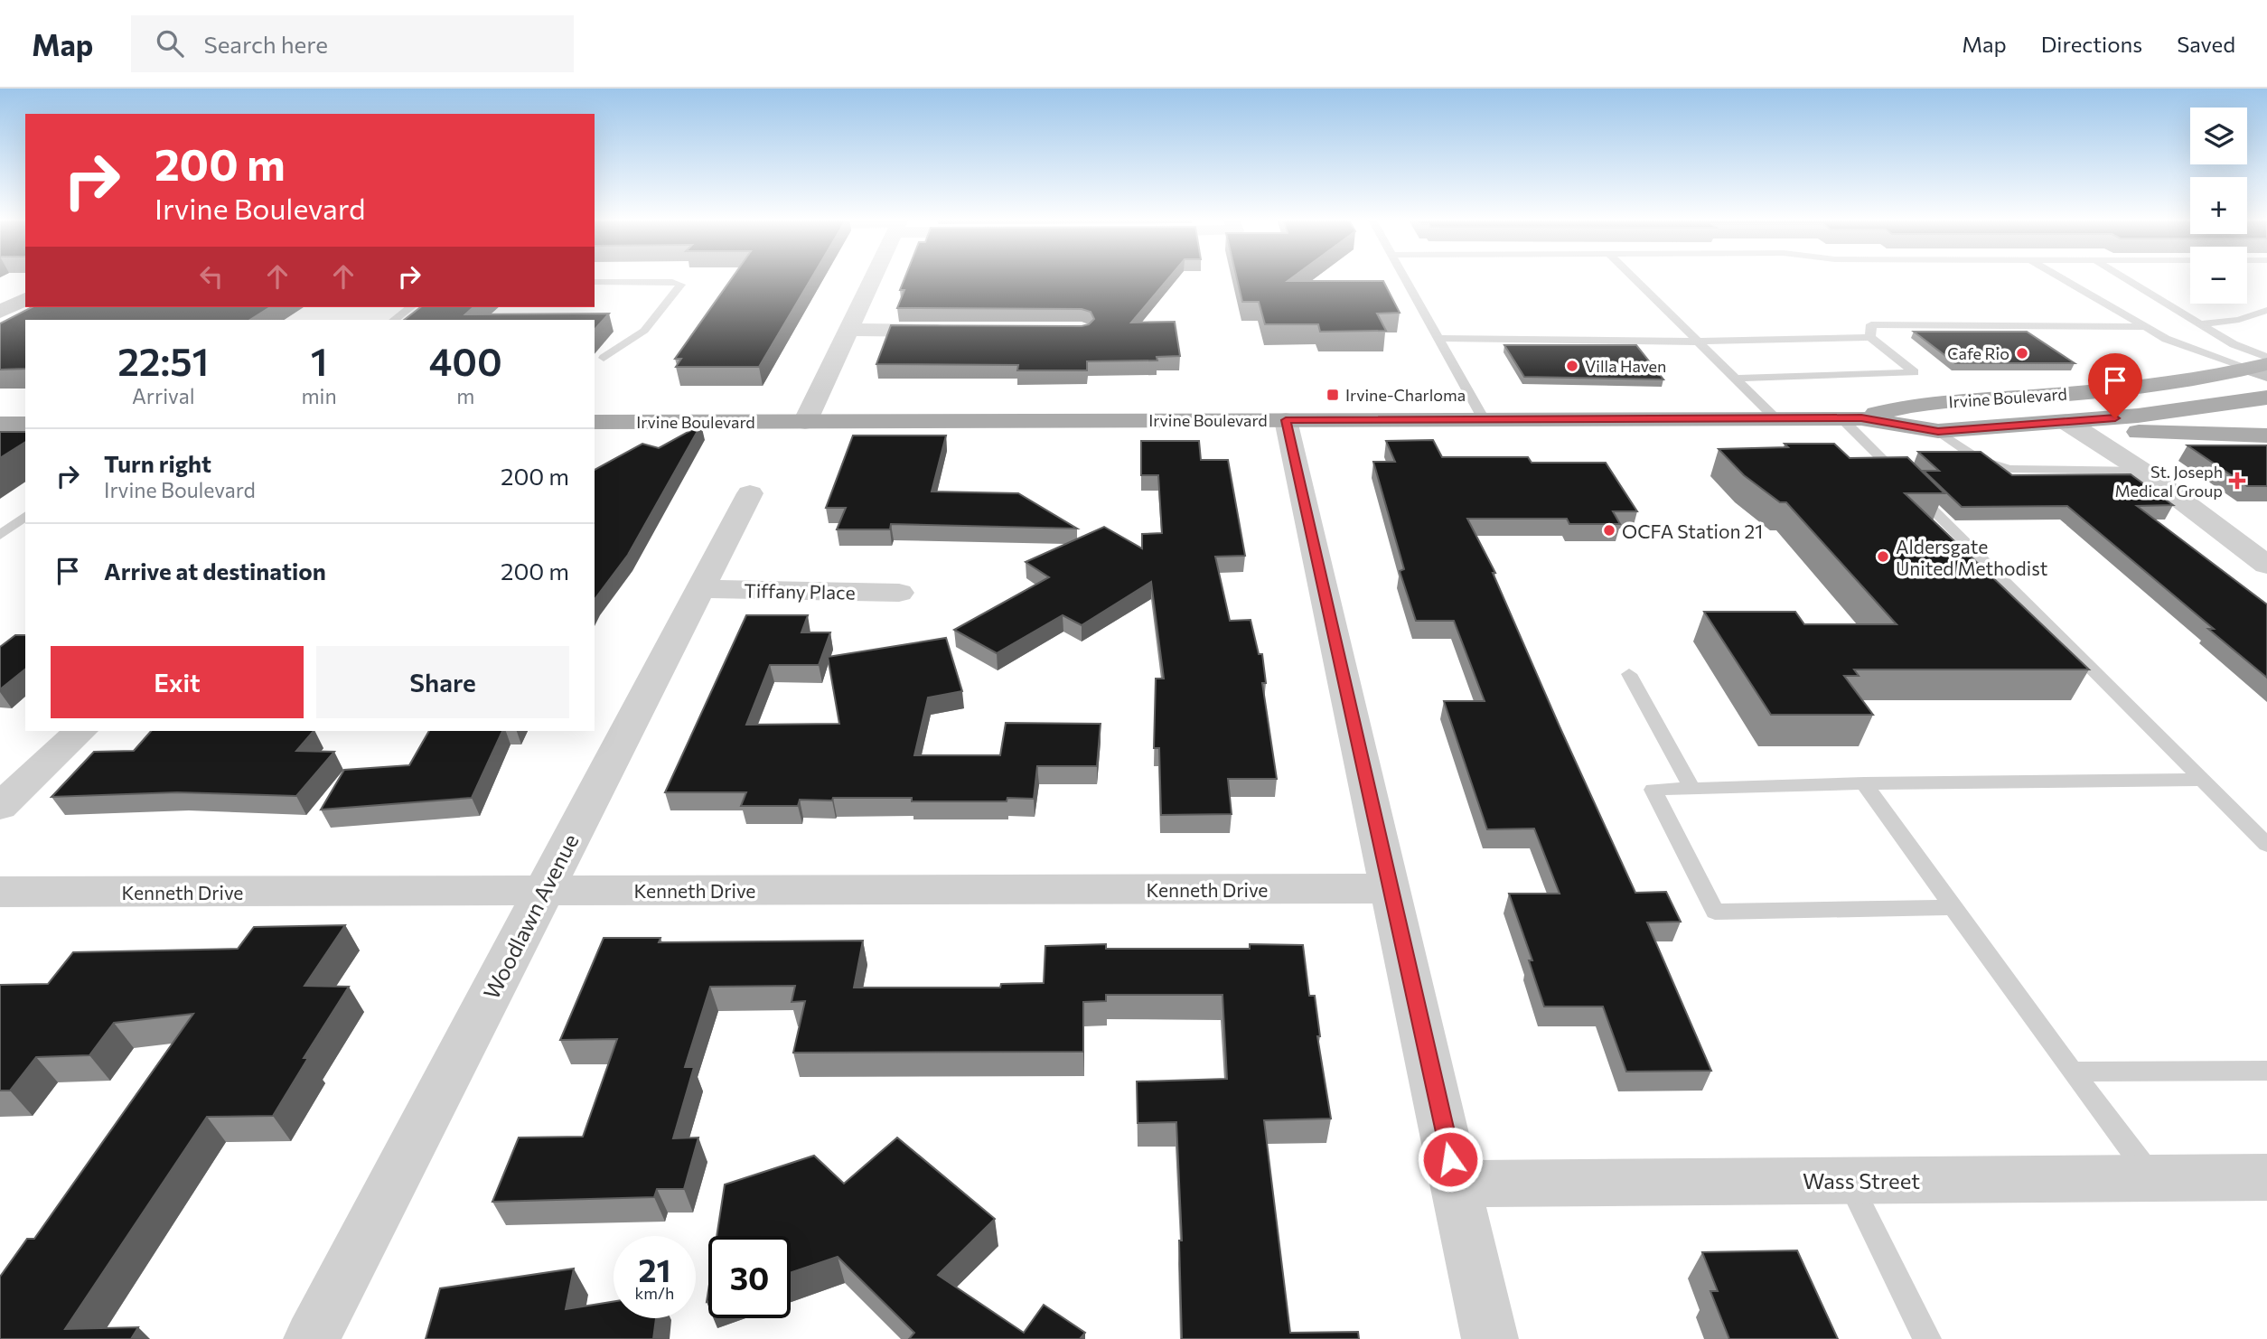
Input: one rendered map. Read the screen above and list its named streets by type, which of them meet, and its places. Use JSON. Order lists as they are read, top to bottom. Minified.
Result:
{"streets":{"main road":["Irvine Boulevard"],"street":["Tiffany Place","Kenneth Drive","Woodlawn Avenue","Wass Street"]},"crossings":[["Tiffany Place","Woodlawn Avenue"],["Kenneth Drive","Woodlawn Avenue"]],"places":{"other":["Cafe Rio","Villa Haven","OCFA Station 21","Aldersgate United Methodist"],"transit":["Irvine-Charloma"],"health":["St. Joseph Medical Group"]},"page":{"header":"Map","search":"Search here","nav":["Map","Directions","Saved"],"map_buttons":["+","−"],"turn":["200 m","Irvine Boulevard"],"eta":["22:51","Arrival","1","min","400","m"],"list":[{"name":"Turn right","note":"Irvine Boulevard","value":"200 m"},{"name":"Arrive at destination","value":"200 m"}],"buttons":["Exit","Share"],"speed":"21 km/h","limit":"30"}}
